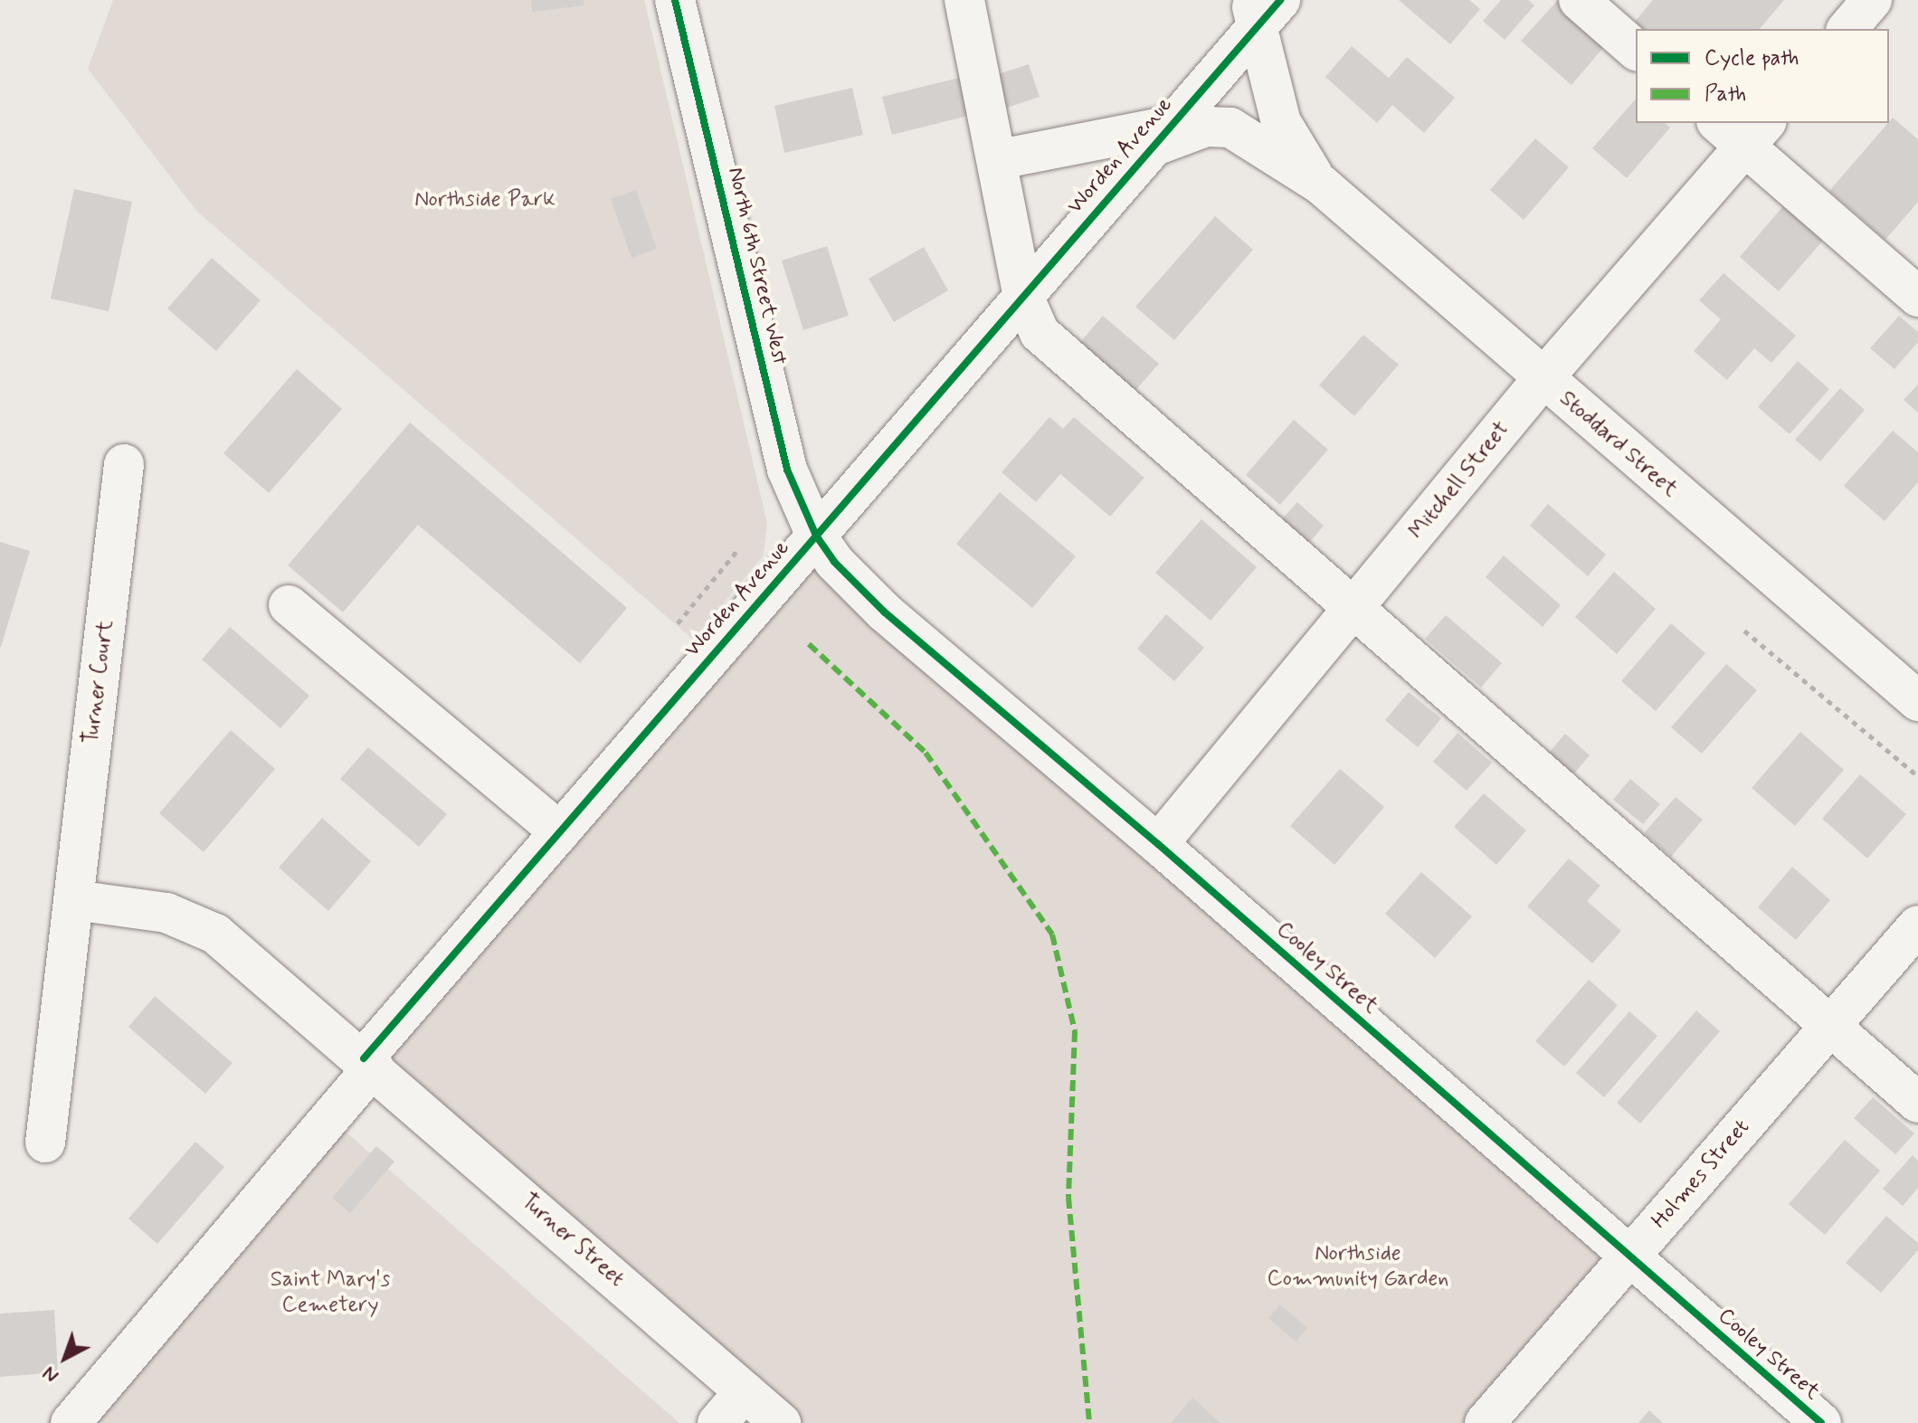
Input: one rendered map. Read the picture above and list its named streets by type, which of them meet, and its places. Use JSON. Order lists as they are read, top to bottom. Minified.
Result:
{"streets":{"street":["Worden Avenue","North 6th Street West","Stoddard Street","Mitchell Street","Turner Court","Cooley Street","Holmes Street","Turner Street"]},"crossings":[["Worden Avenue","North 6th Street West"],["Worden Avenue","Stoddard Street"],["Worden Avenue","Cooley Street"],["Worden Avenue","Turner Street"],["North 6th Street West","Cooley Street"],["Stoddard Street","Mitchell Street"],["Mitchell Street","Cooley Street"],["Cooley Street","Holmes Street"]],"parks":["Northside Park","Northside Community Garden","Saint Mary's Cemetery"],"legend":["Cycle path","Path"],"north":"bottom left"}
